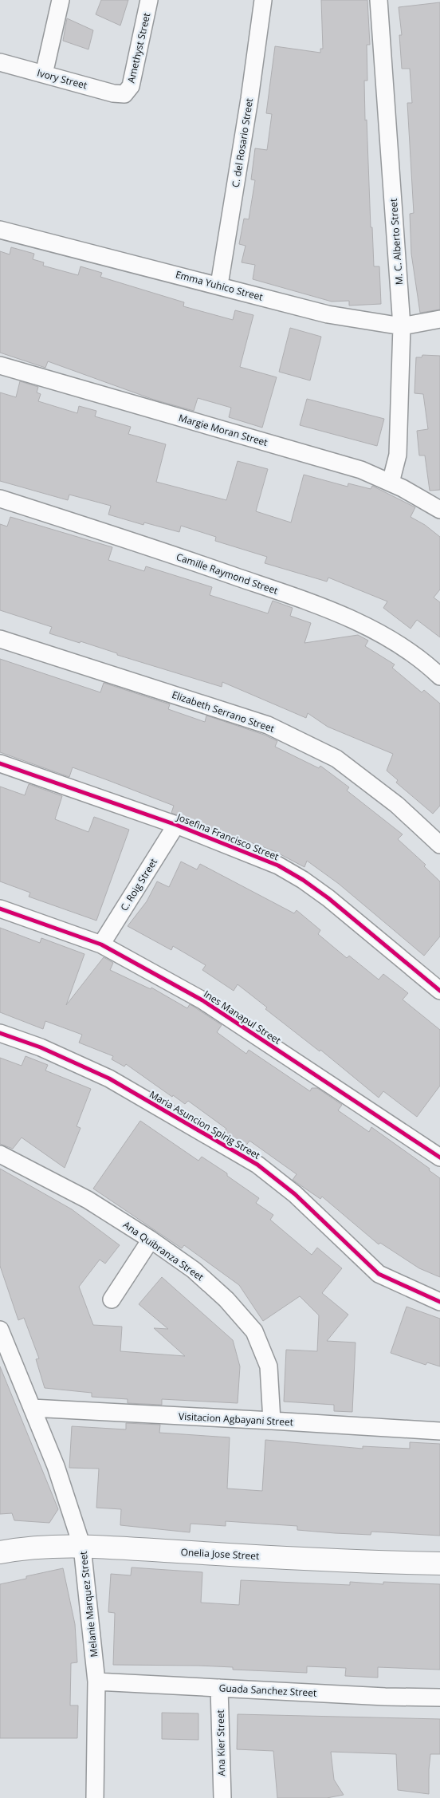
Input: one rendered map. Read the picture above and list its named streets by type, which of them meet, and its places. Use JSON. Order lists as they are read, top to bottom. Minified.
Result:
{"streets":{"main road":["Onelia Jose Street"],"street":["Amethyst Street","Ivory Street","C. del Rosario Street","M. C. Alberto Street","Emma Yuhico Street","Margie Moran Street","Camille Raymond Street","Elizabeth Serrano Street","Josefina Francisco Street","C. Roig Street","Ines Manapul Street","Maria Asuncion Spirig Street","Ana Quibranza Street","Visitacion Agbayani Street","Melanie Marquez Street","Guada Sanchez Street","Ana Kier Street"]},"crossings":[["Amethyst Street","Ivory Street"],["C. del Rosario Street","Emma Yuhico Street"],["M. C. Alberto Street","Emma Yuhico Street"],["M. C. Alberto Street","Margie Moran Street"],["Josefina Francisco Street","C. Roig Street"],["C. Roig Street","Ines Manapul Street"],["Ana Quibranza Street","Visitacion Agbayani Street"],["Visitacion Agbayani Street","Melanie Marquez Street"],["Onelia Jose Street","Melanie Marquez Street"],["Melanie Marquez Street","Guada Sanchez Street"],["Guada Sanchez Street","Ana Kier Street"]]}
